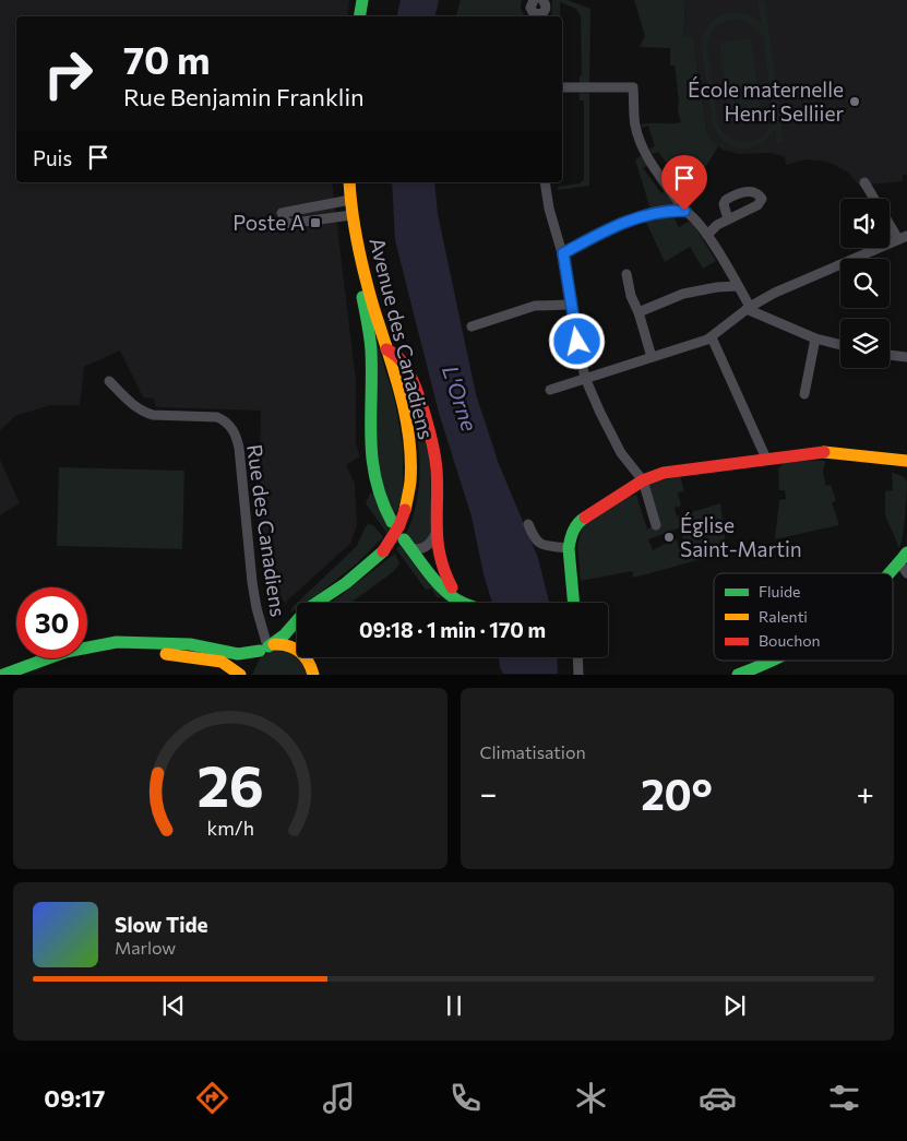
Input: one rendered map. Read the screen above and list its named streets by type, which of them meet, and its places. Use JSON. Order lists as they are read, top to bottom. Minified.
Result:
{"streets":{"street":["Avenue des Canadiens","Rue des Canadiens"]},"crossings":[["Avenue des Canadiens","Rue des Canadiens"]],"water":["L'Orne"],"places":{"other":["École maternelle Henri Selliier","Église Saint-Martin"],"transit":["Poste A"]},"legend":["Fluide","Ralenti","Bouchon"],"page":{"turn":["70 m","Rue Benjamin Franklin"],"then":"Puis","limit":"30","trip":"09:18 · 1 min · 170 m","tile":"Climatisation","heat":["−","20°","+"],"song":["Slow Tide","Marlow"],"tabs":"09:17","gauge":["26","km/h"]}}
